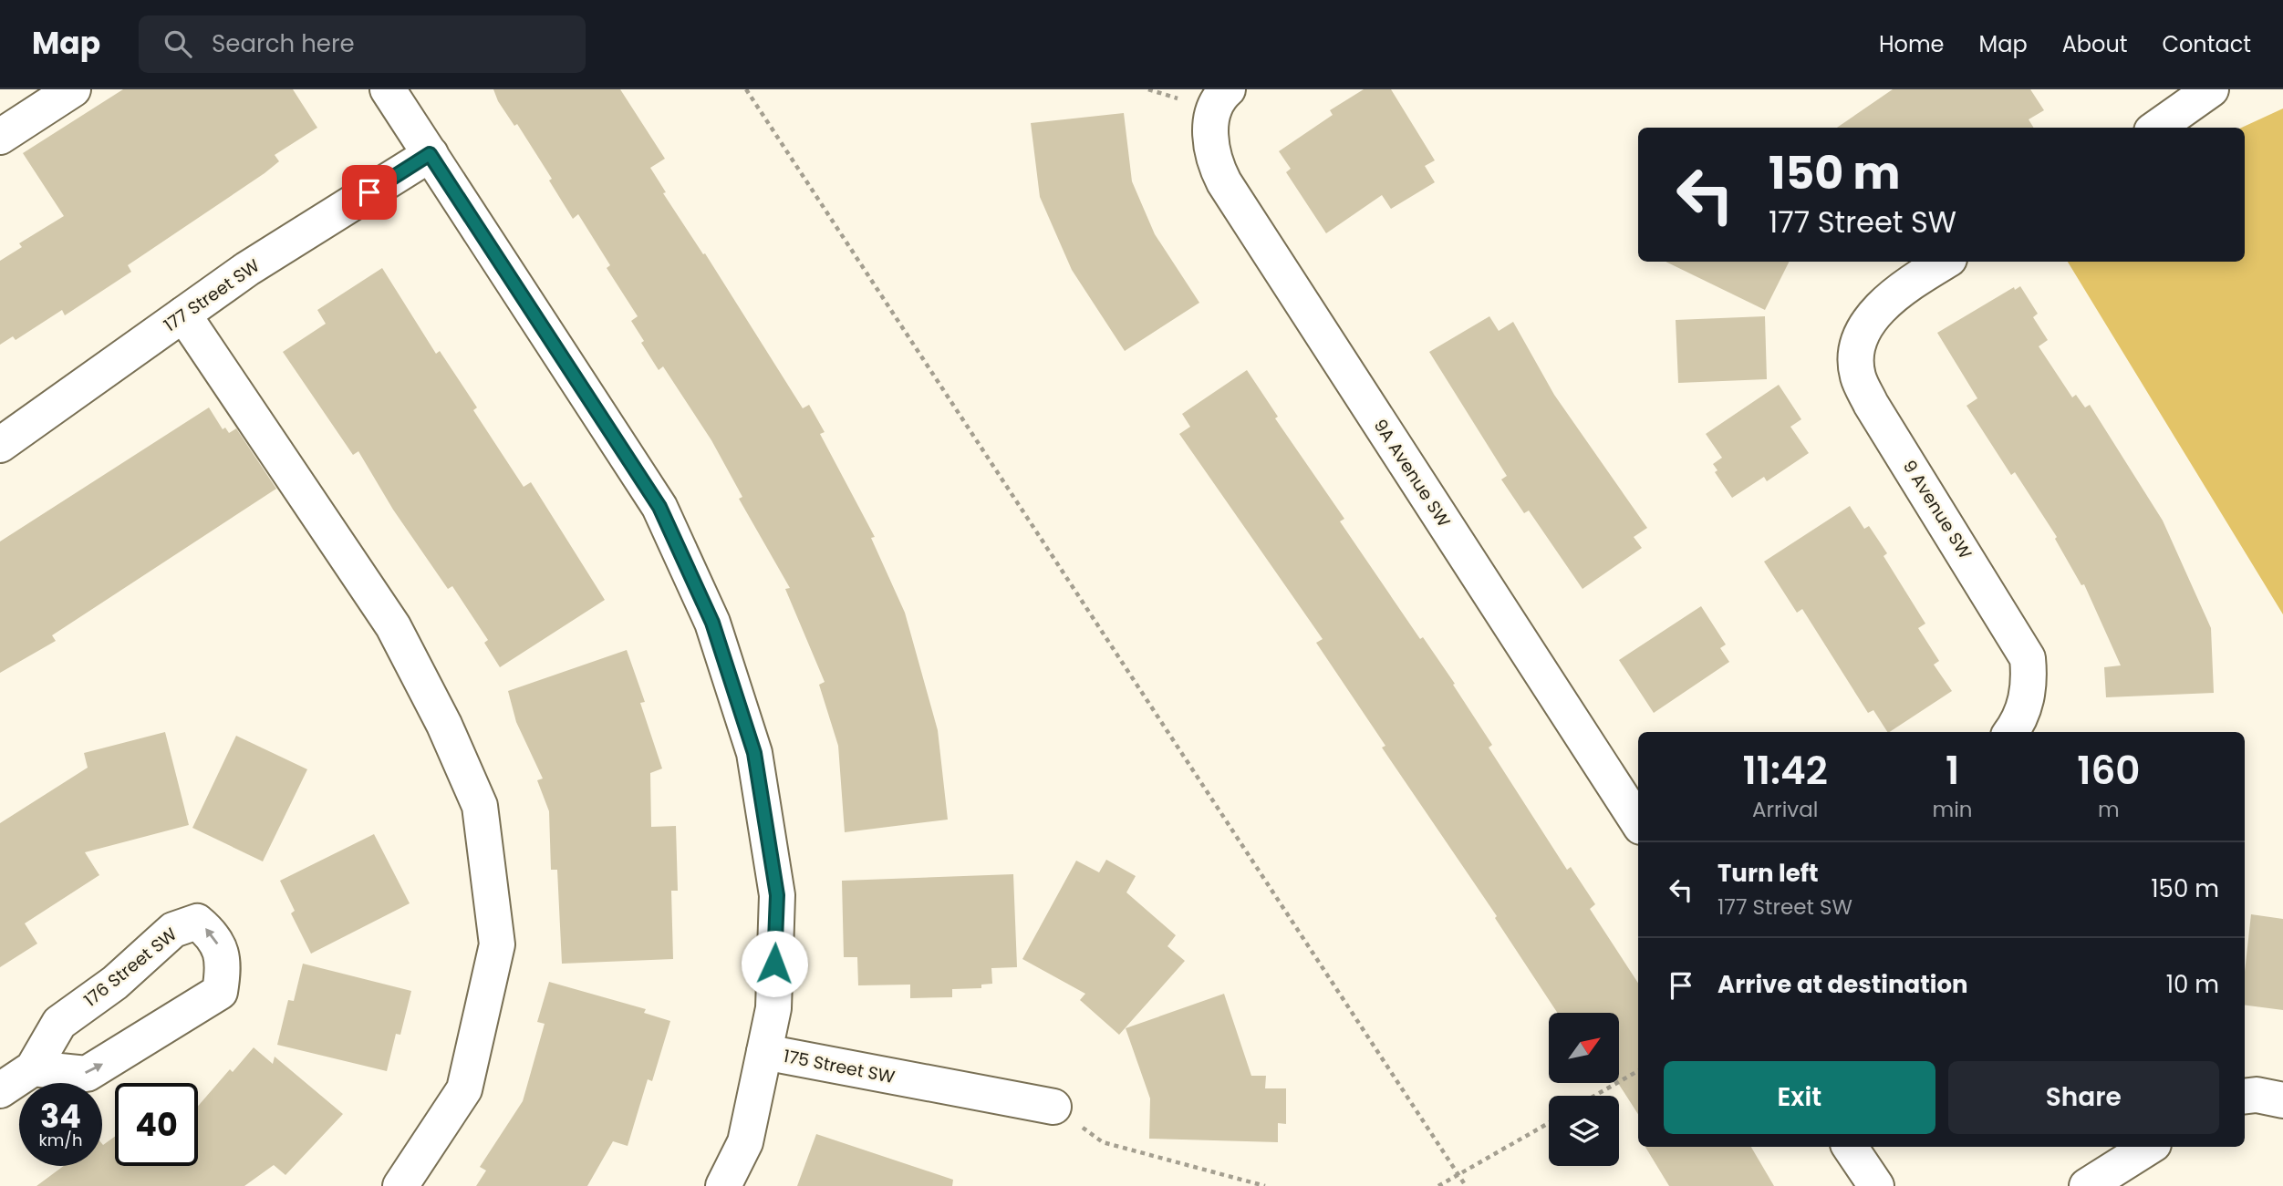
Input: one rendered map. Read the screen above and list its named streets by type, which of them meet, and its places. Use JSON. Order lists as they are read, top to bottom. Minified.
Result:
{"streets":{"street":["177 Street SW","9A Avenue SW","9 Avenue SW","176 Street SW","175 Street SW"]},"north":"top right","page":{"header":"Map","search":"Search here","nav":["Home","Map","About","Contact"],"turn":["150 m","177 Street SW"],"eta":["11:42","Arrival","1","min","160","m"],"list":[{"name":"Turn left","note":"177 Street SW","value":"150 m"},{"name":"Arrive at destination","value":"10 m"}],"buttons":["Exit","Share"],"speed":"34 km/h","limit":"40"}}
